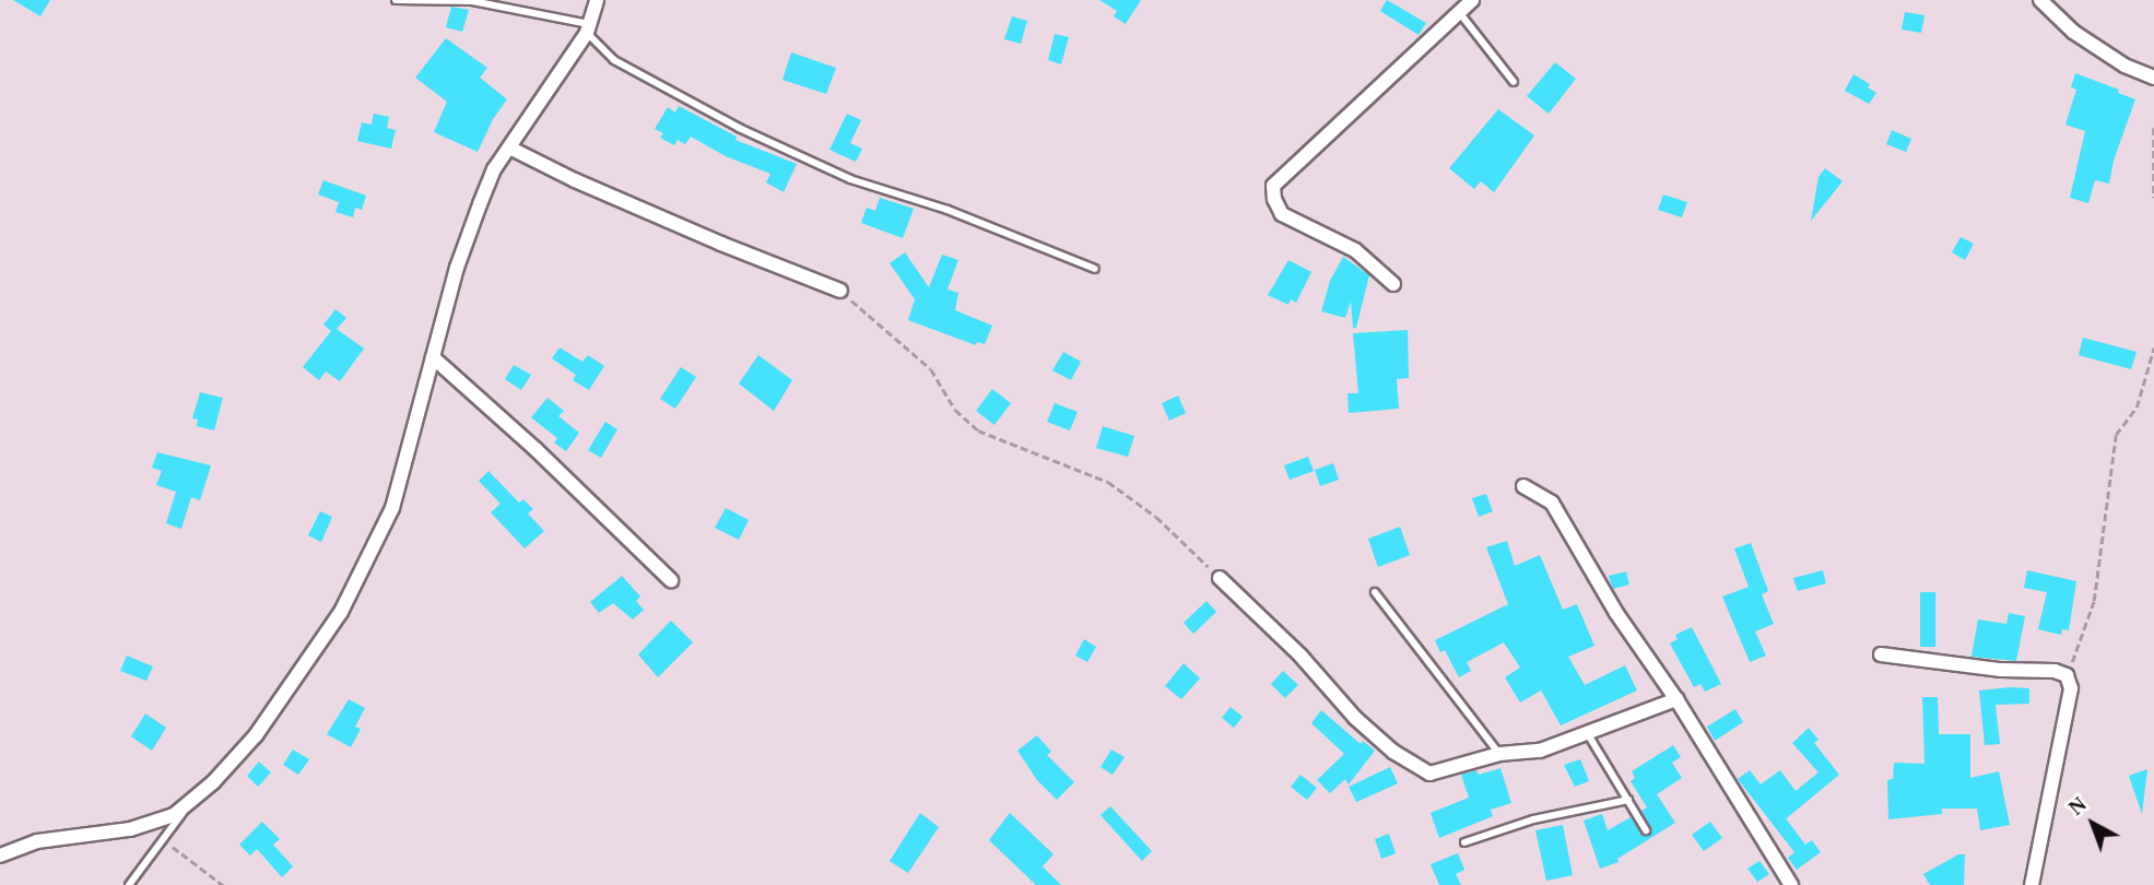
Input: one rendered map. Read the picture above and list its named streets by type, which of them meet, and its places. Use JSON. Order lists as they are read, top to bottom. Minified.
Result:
{"north":"top left"}
